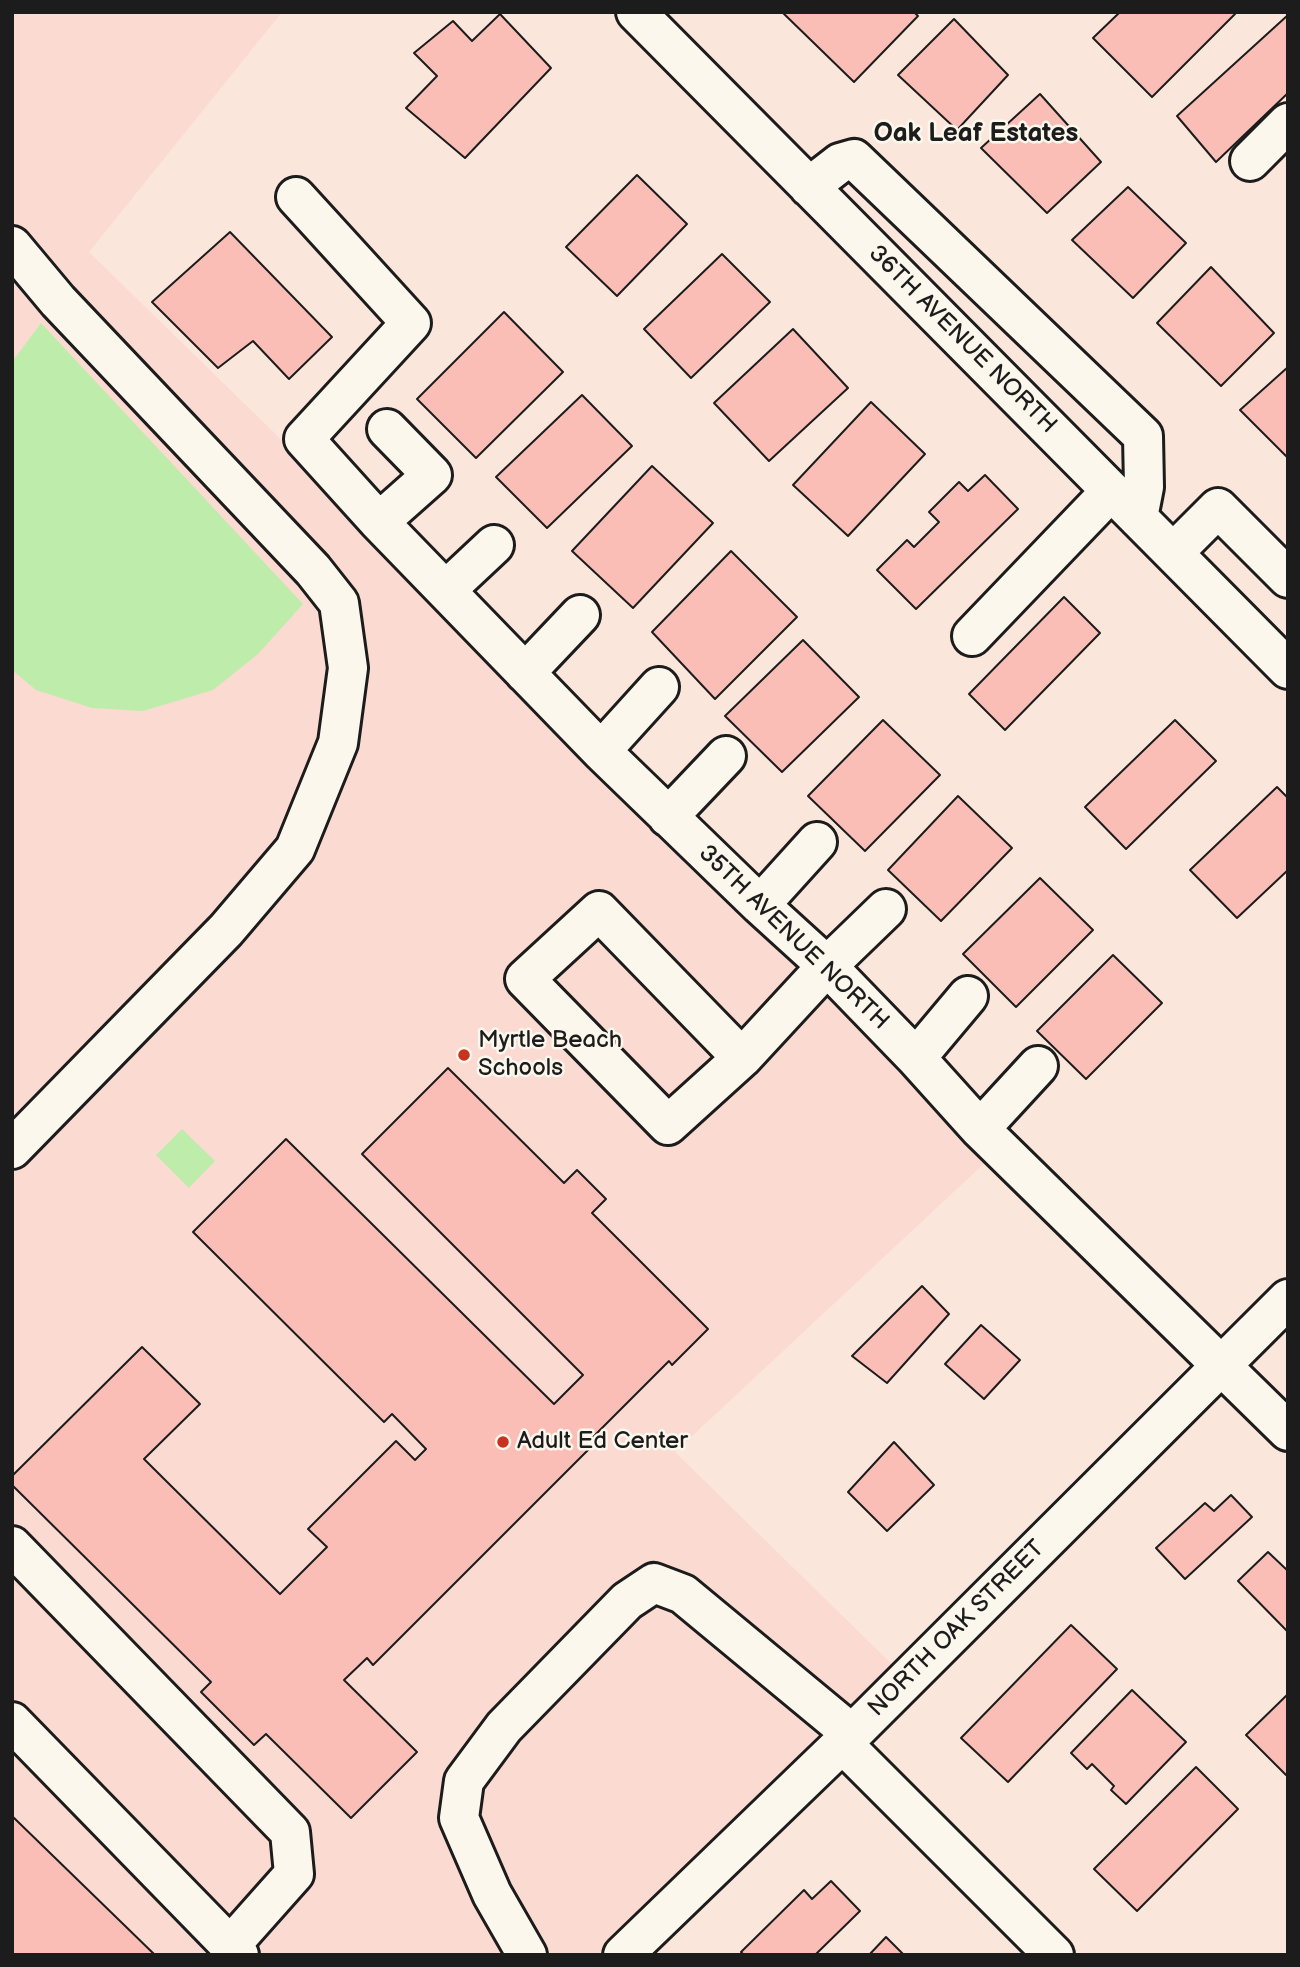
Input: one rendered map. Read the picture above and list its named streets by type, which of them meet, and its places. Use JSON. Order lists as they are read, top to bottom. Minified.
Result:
{"streets":{"street":["36TH AVENUE NORTH","35TH AVENUE NORTH","NORTH OAK STREET"]},"crossings":[["35TH AVENUE NORTH","NORTH OAK STREET"]],"districts":["Oak Leaf Estates"],"places":["Myrtle Beach Schools","Adult Ed Center"]}
